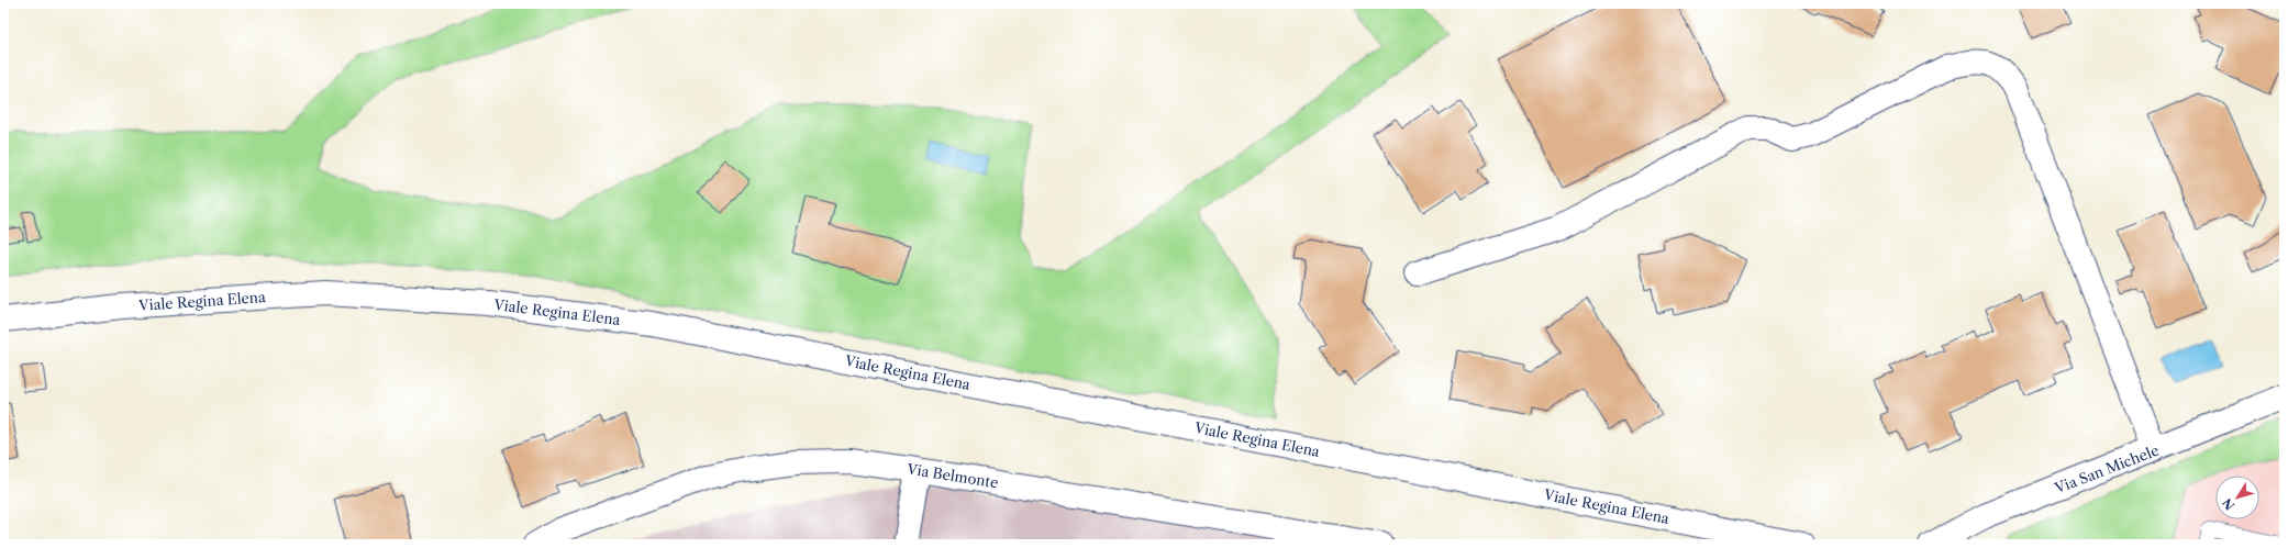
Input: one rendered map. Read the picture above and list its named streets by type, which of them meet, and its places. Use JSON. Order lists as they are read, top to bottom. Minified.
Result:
{"streets":{"street":["Viale Regina Elena","Via San Michele","Via Belmonte"]},"north":"bottom left"}
